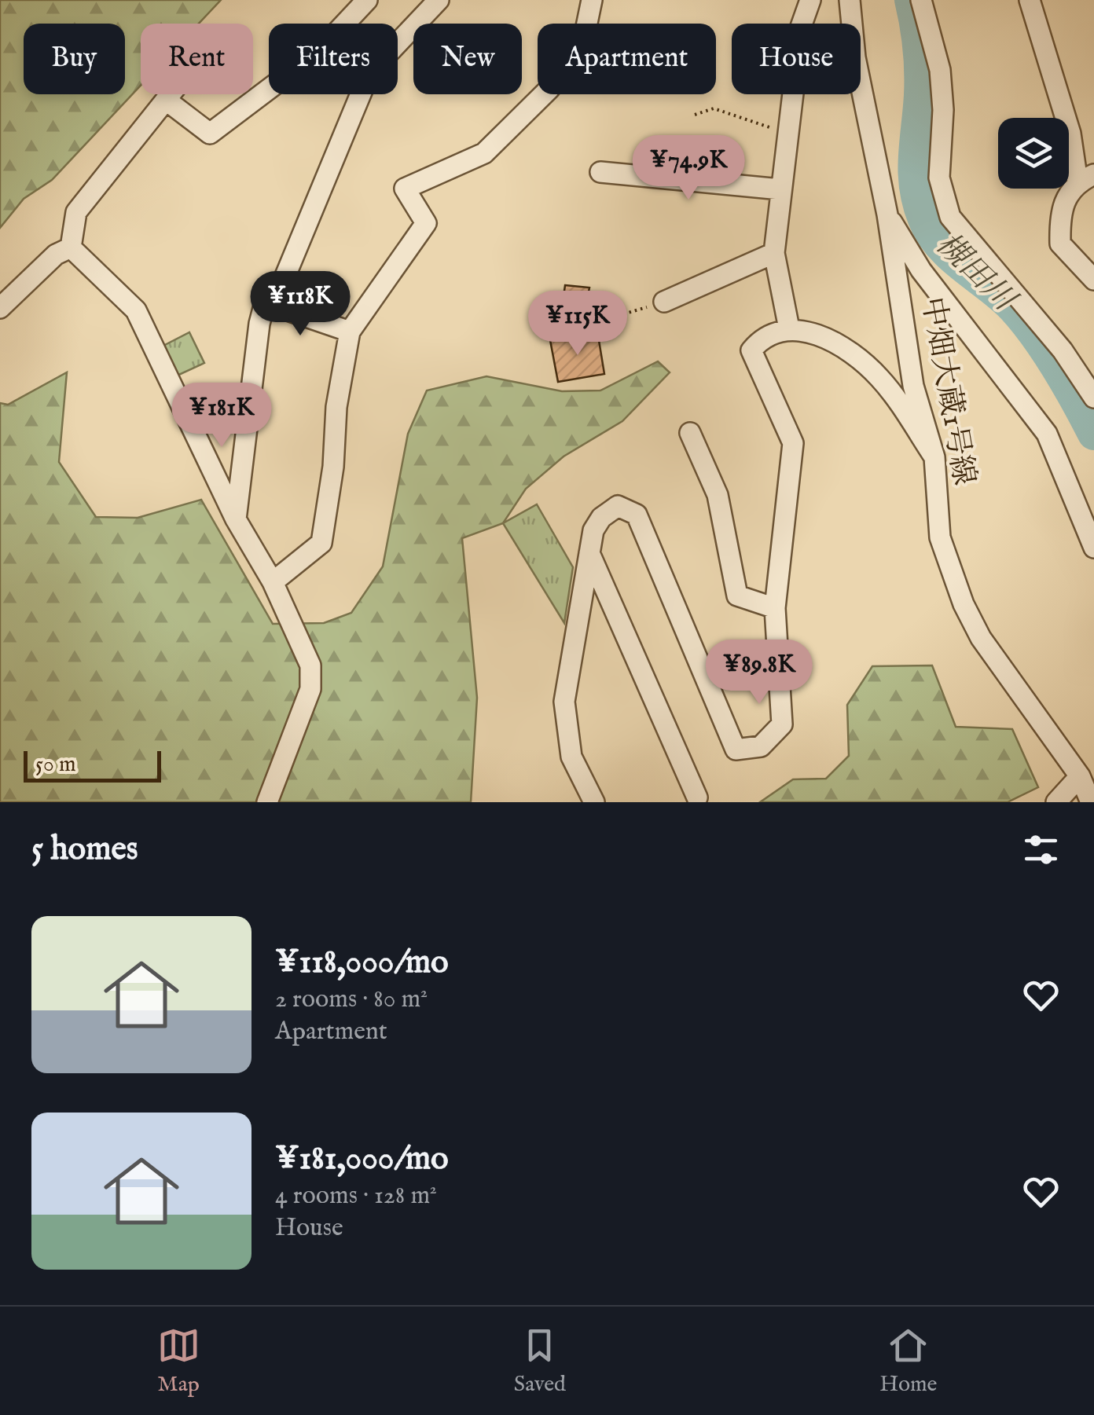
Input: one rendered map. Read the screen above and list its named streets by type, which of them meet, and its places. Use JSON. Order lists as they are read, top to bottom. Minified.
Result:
{"streets":{"street":["中畑大蔵1号線"]},"water":["槻田川"],"scale_bar":"50 m","page":{"chip":["Buy","Rent","Filters","New","Apartment","House"],"price":["¥74.9K","¥118K","¥115K","¥181K","¥89.8K"],"scale":"50 m","heading":"5 homes","list":[{"name":"¥118,000/mo","note":"2 rooms · 80 m² · Apartment"},{"name":"¥181,000/mo","note":"4 rooms · 128 m² · House"}],"tabs":["Map","Saved","Home"]}}
